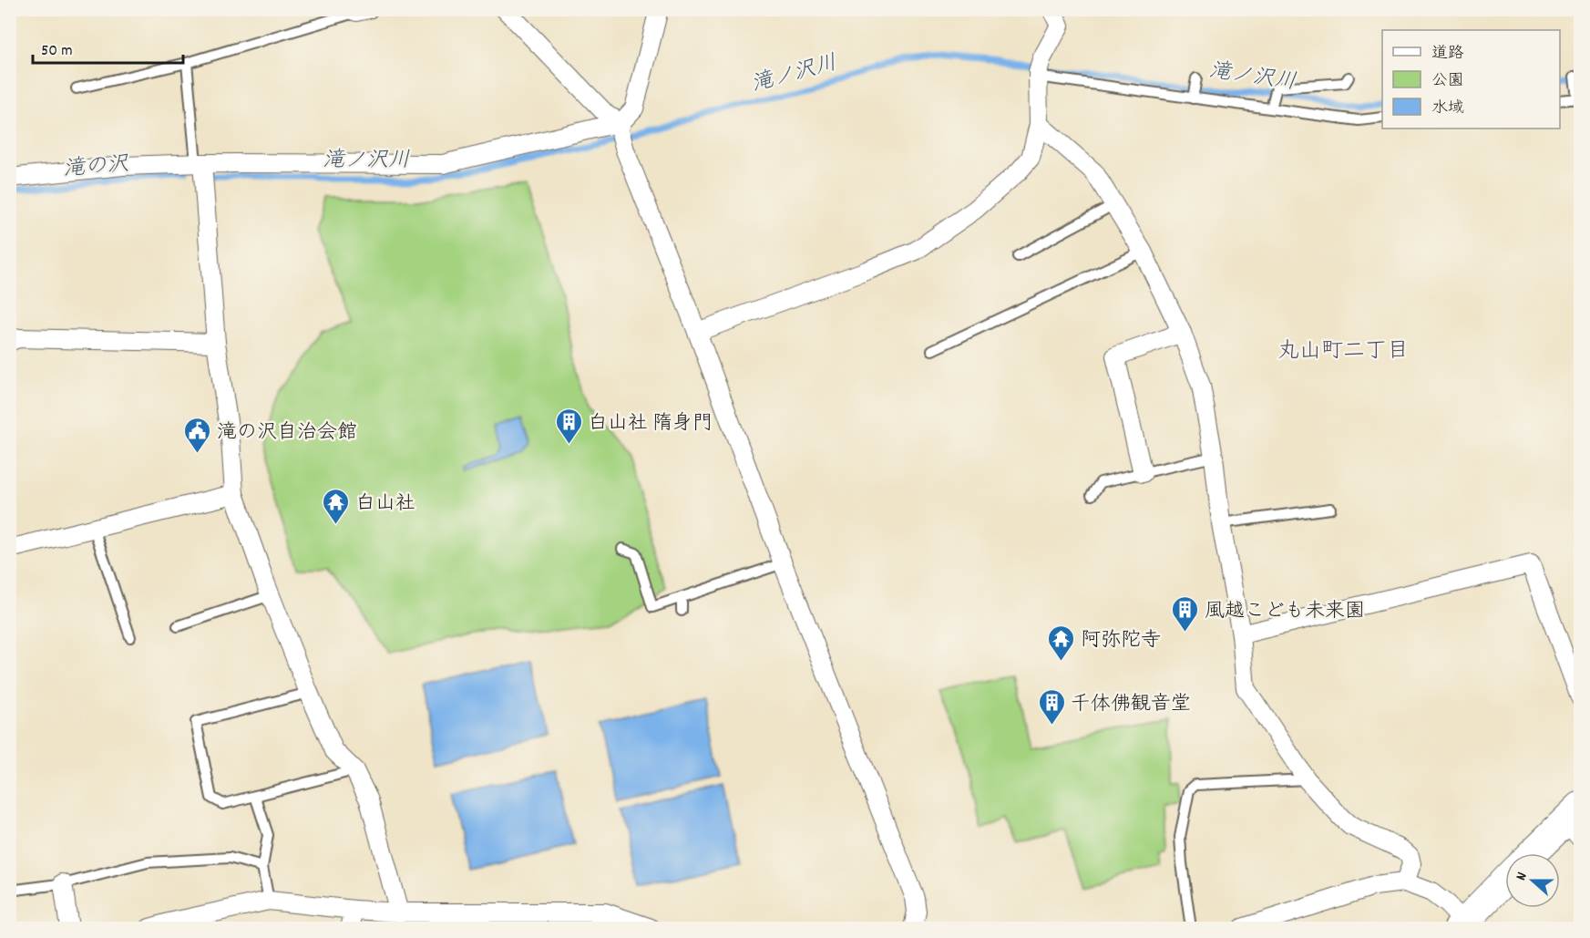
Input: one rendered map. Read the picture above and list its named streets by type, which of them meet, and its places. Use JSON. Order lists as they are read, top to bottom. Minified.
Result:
{"districts":["丸山町二丁目"],"water":["滝ノ沢川","滝の沢"],"places":{"building":["白山社 隋身門","風越こども未来園","千体佛観音堂"],"public building":["滝の沢自治会館"],"temple":["白山社","阿弥陀寺"]},"legend":["道路","公園","水域"],"scale_bar":"50 m","north":"left"}
